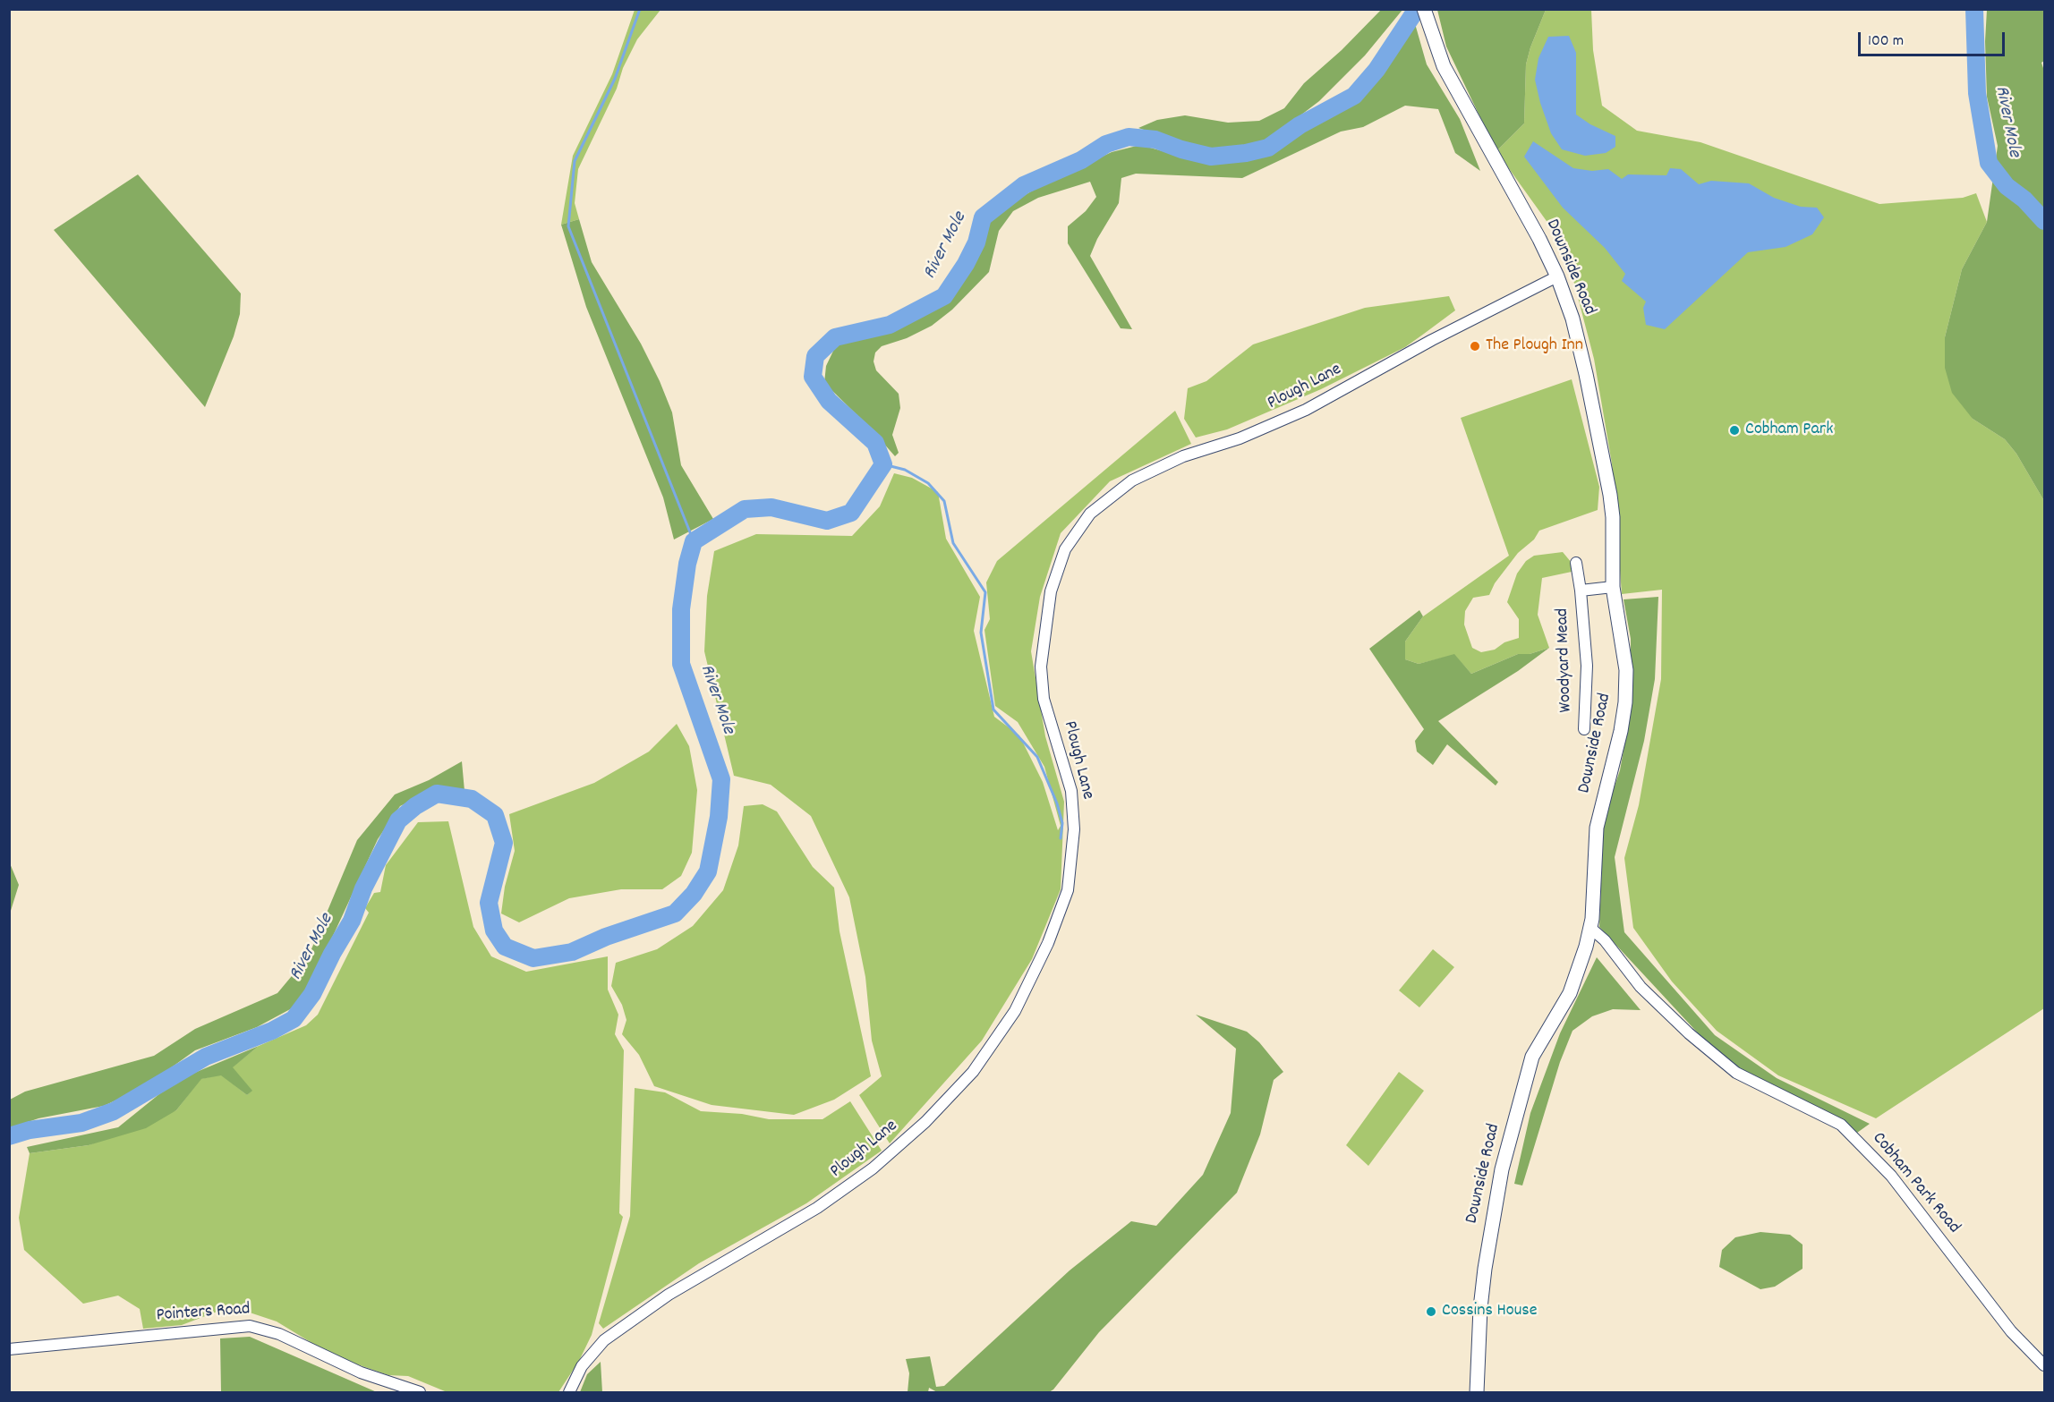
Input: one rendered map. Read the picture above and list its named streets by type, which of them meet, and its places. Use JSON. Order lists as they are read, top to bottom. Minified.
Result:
{"streets":{"street":["Downside Road","Plough Lane","Woodyard Mead","Cobham Park Road","Pointers Road"]},"crossings":[["Downside Road","Plough Lane"],["Downside Road","Woodyard Mead"],["Downside Road","Cobham Park Road"]],"water":["River Mole"],"places":["The Plough Inn","Cobham Park","Cossins House"],"scale_bar":"100 m"}
